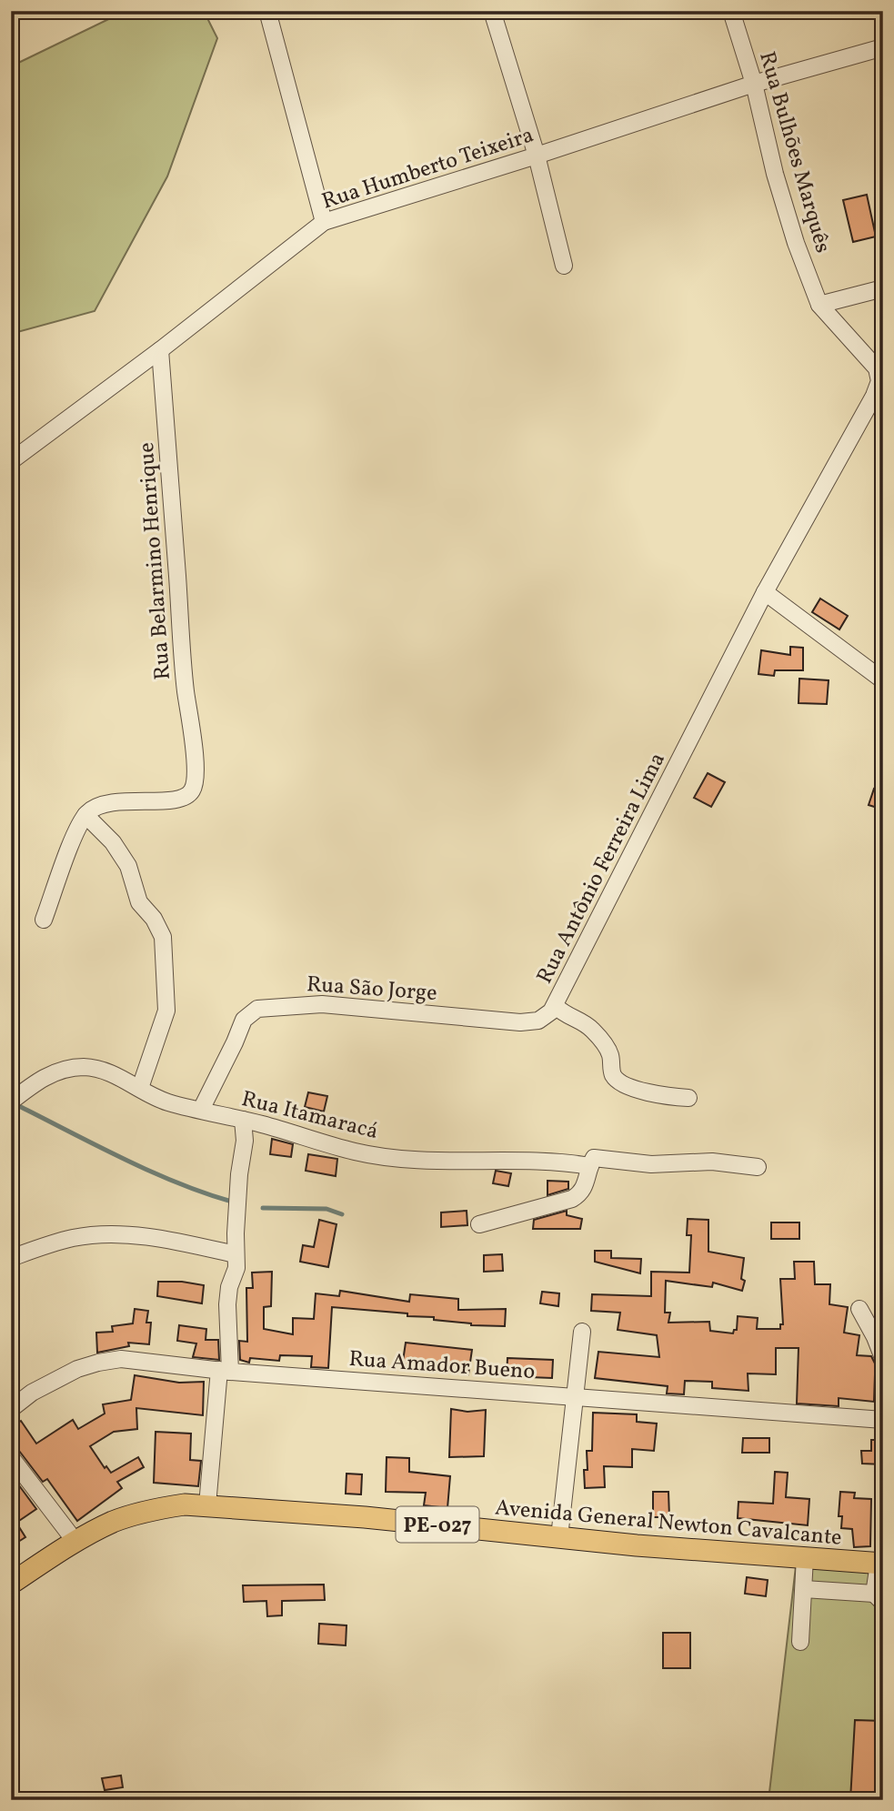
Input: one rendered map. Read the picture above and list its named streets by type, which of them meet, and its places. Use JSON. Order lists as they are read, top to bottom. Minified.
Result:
{"streets":{"main road":["Avenida General Newton Cavalcante","PE-027"],"street":["Rua Bulhões Marquês","Rua Humberto Teixeira","Rua Belarmino Henrique","Rua Antônio Ferreira Lima","Rua São Jorge","Rua Itamaracá","Rua Amador Bueno"]},"crossings":[["Rua Bulhões Marquês","Rua Humberto Teixeira"],["Rua Bulhões Marquês","Rua Antônio Ferreira Lima"],["Rua Humberto Teixeira","Rua Belarmino Henrique"],["Rua Antônio Ferreira Lima","Rua São Jorge"],["Rua São Jorge","Rua Itamaracá"]]}
